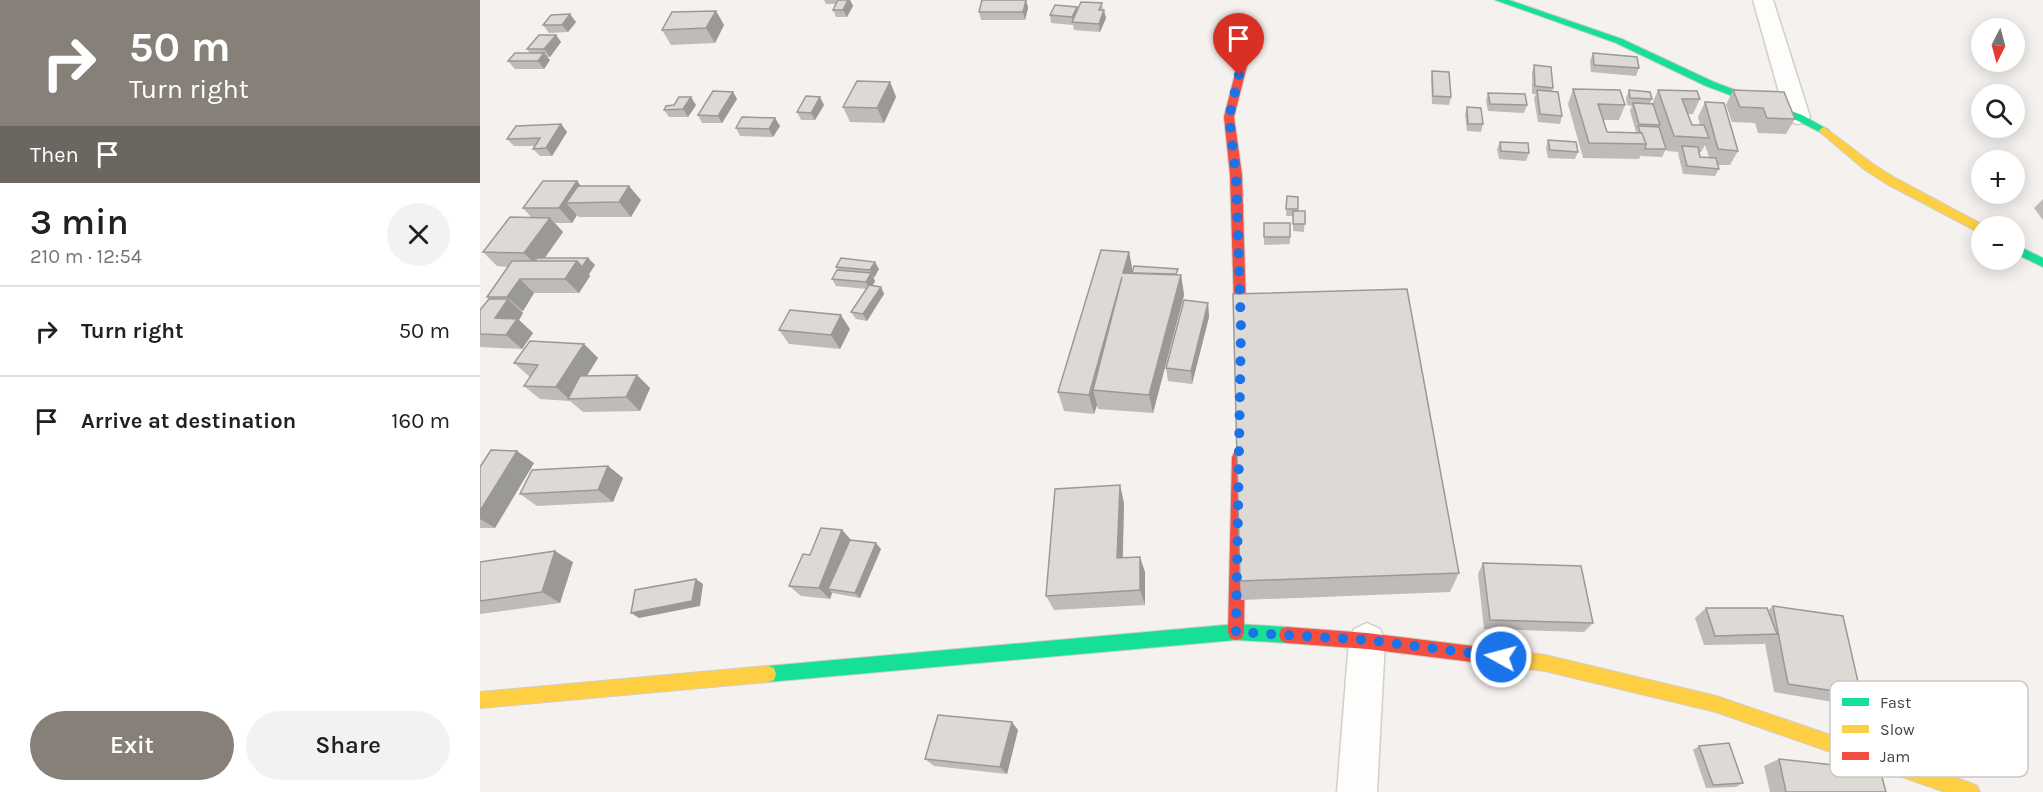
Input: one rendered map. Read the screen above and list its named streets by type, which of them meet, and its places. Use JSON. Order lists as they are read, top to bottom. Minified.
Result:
{"legend":["Fast","Slow","Jam"],"north":"bottom","page":{"turn":["50 m","Turn right"],"map_buttons":["+","−"],"then":"Then","heading":["3 min","210 m · 12:54"],"list":[{"name":"Turn right","value":"50 m"},{"name":"Arrive at destination","value":"160 m"}],"buttons":["Exit","Share"]}}
